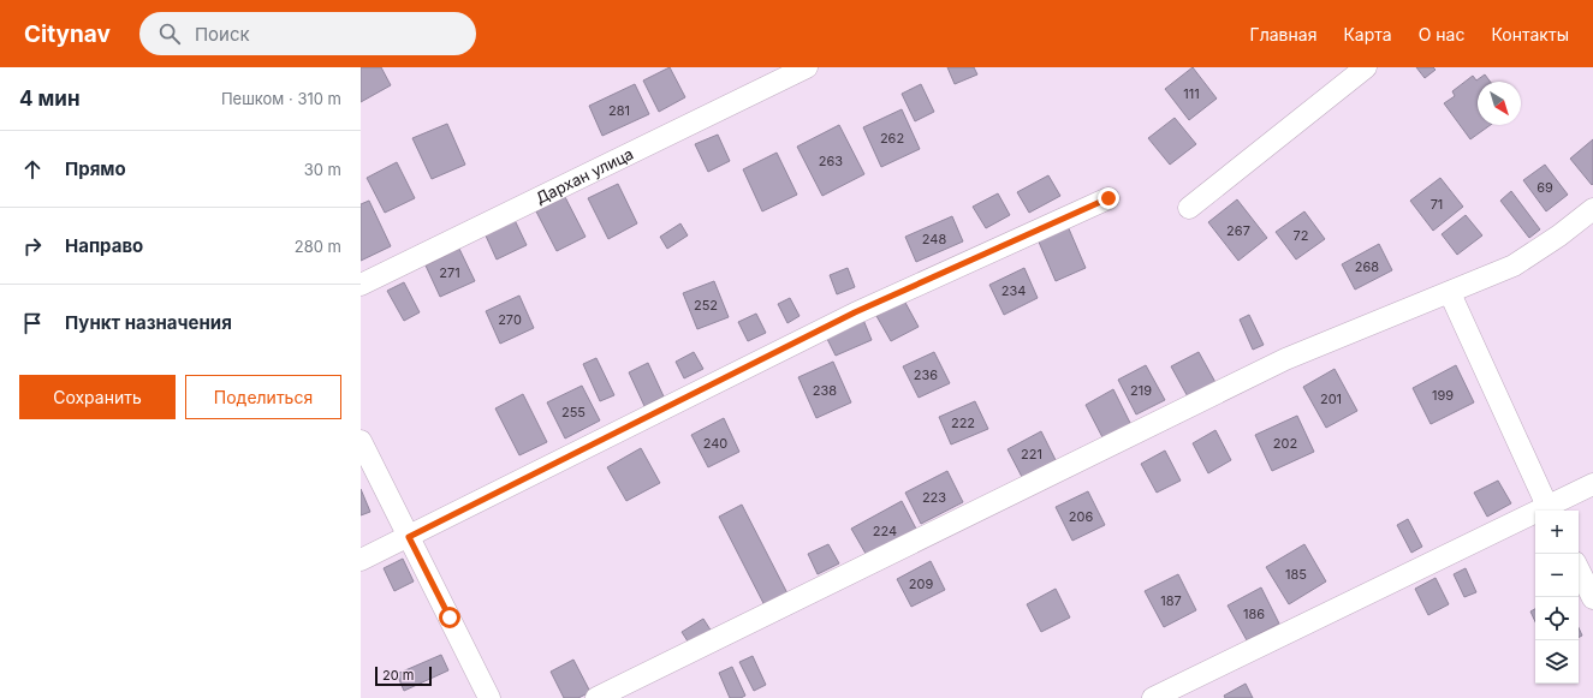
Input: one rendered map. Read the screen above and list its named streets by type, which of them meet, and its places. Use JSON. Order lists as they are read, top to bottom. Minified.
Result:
{"streets":{"street":["Дархан улица"]},"house_numbers":["111","281","262","263","69","71","267","72","248","268","271","234","252","270","236","238","219","199","201","255","222","240","202","221","223","206","224","185","209","187","186"],"scale_bar":"20 m","north":"bottom right","page":{"header":"Citynav","search":"Поиск","nav":["Главная","Карта","О нас","Контакты"],"heading":["4 мин","Пешком · 310 m"],"list":[["Прямо","30 m"],["Направо","280 m"],"Пункт назначения"],"buttons":["Сохранить","Поделиться"],"map_buttons":["+","−"],"scale":"20 m"}}
